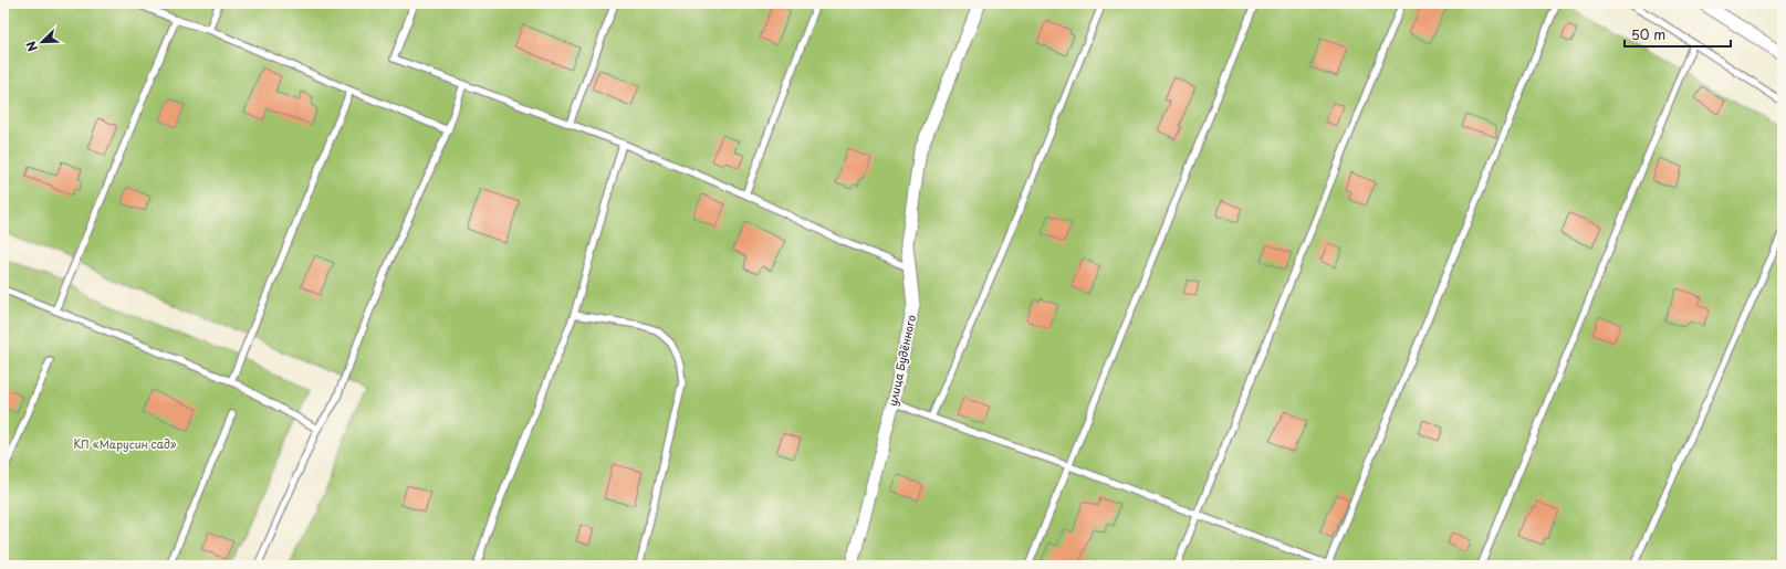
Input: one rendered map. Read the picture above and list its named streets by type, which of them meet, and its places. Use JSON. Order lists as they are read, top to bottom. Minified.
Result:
{"streets":{"street":["улица Будённого"]},"parks":["КП «Марусин сад»"],"scale_bar":"50 m","north":"bottom left"}
